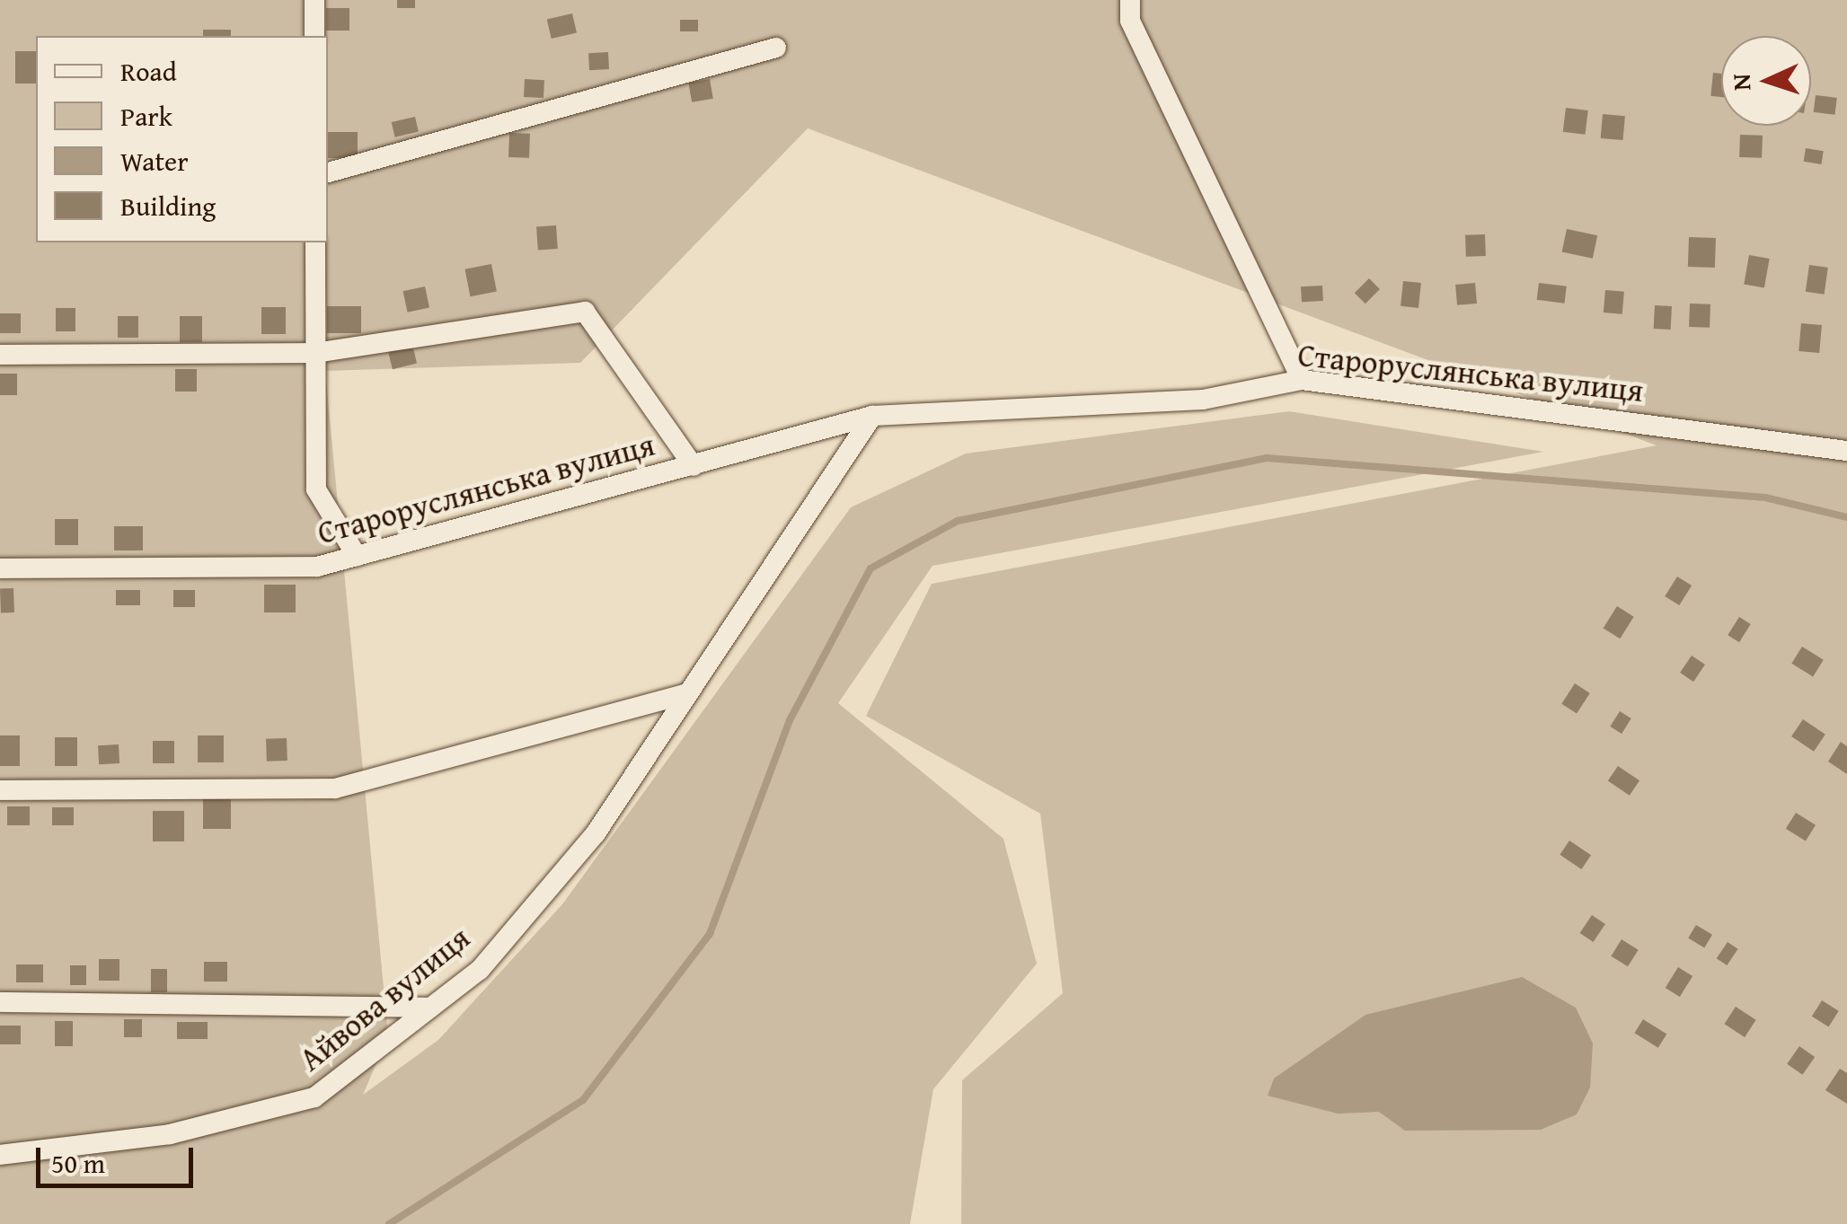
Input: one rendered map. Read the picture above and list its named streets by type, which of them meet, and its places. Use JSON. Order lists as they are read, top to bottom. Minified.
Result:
{"streets":{"street":["Староруслянська вулиця","Айвова вулиця"]},"legend":["Road","Park","Water","Building"],"scale_bar":"50 m","north":"left"}
